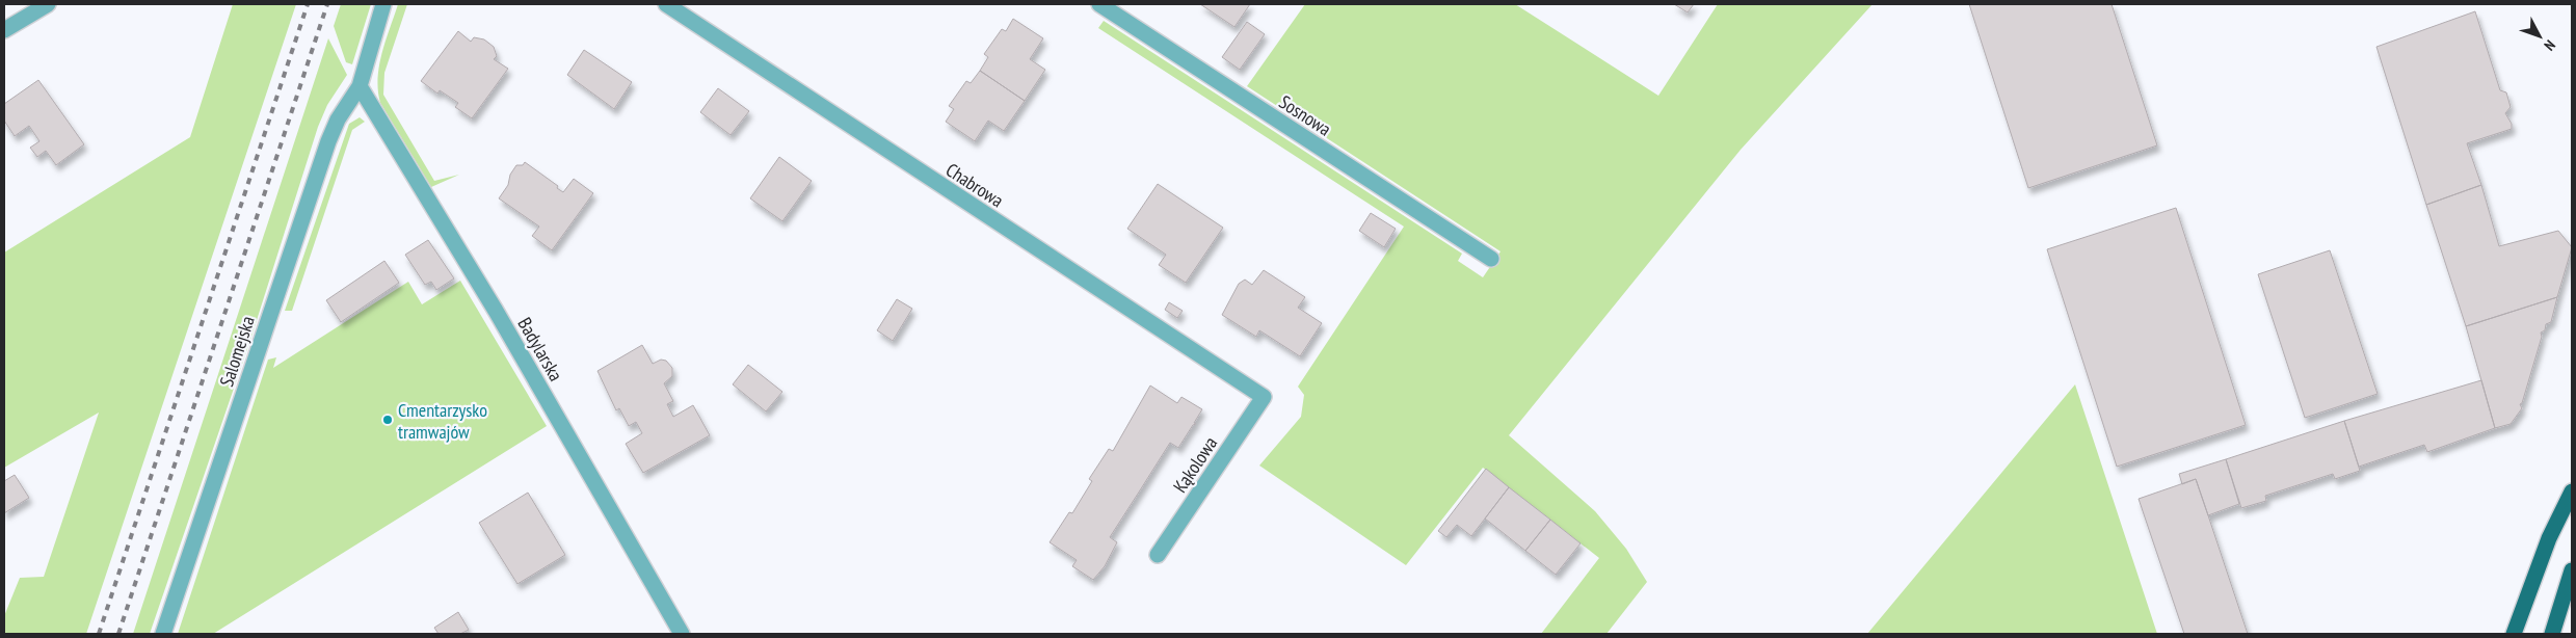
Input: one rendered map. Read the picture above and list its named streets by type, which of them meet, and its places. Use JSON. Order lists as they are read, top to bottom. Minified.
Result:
{"streets":{"street":["Sosnowa","Chabrowa","Badylarska","Salomejska","Kąkolowa"]},"crossings":[["Chabrowa","Kąkolowa"],["Badylarska","Salomejska"]],"places":["Cmentarzysko tramwajów"],"north":"bottom right"}
